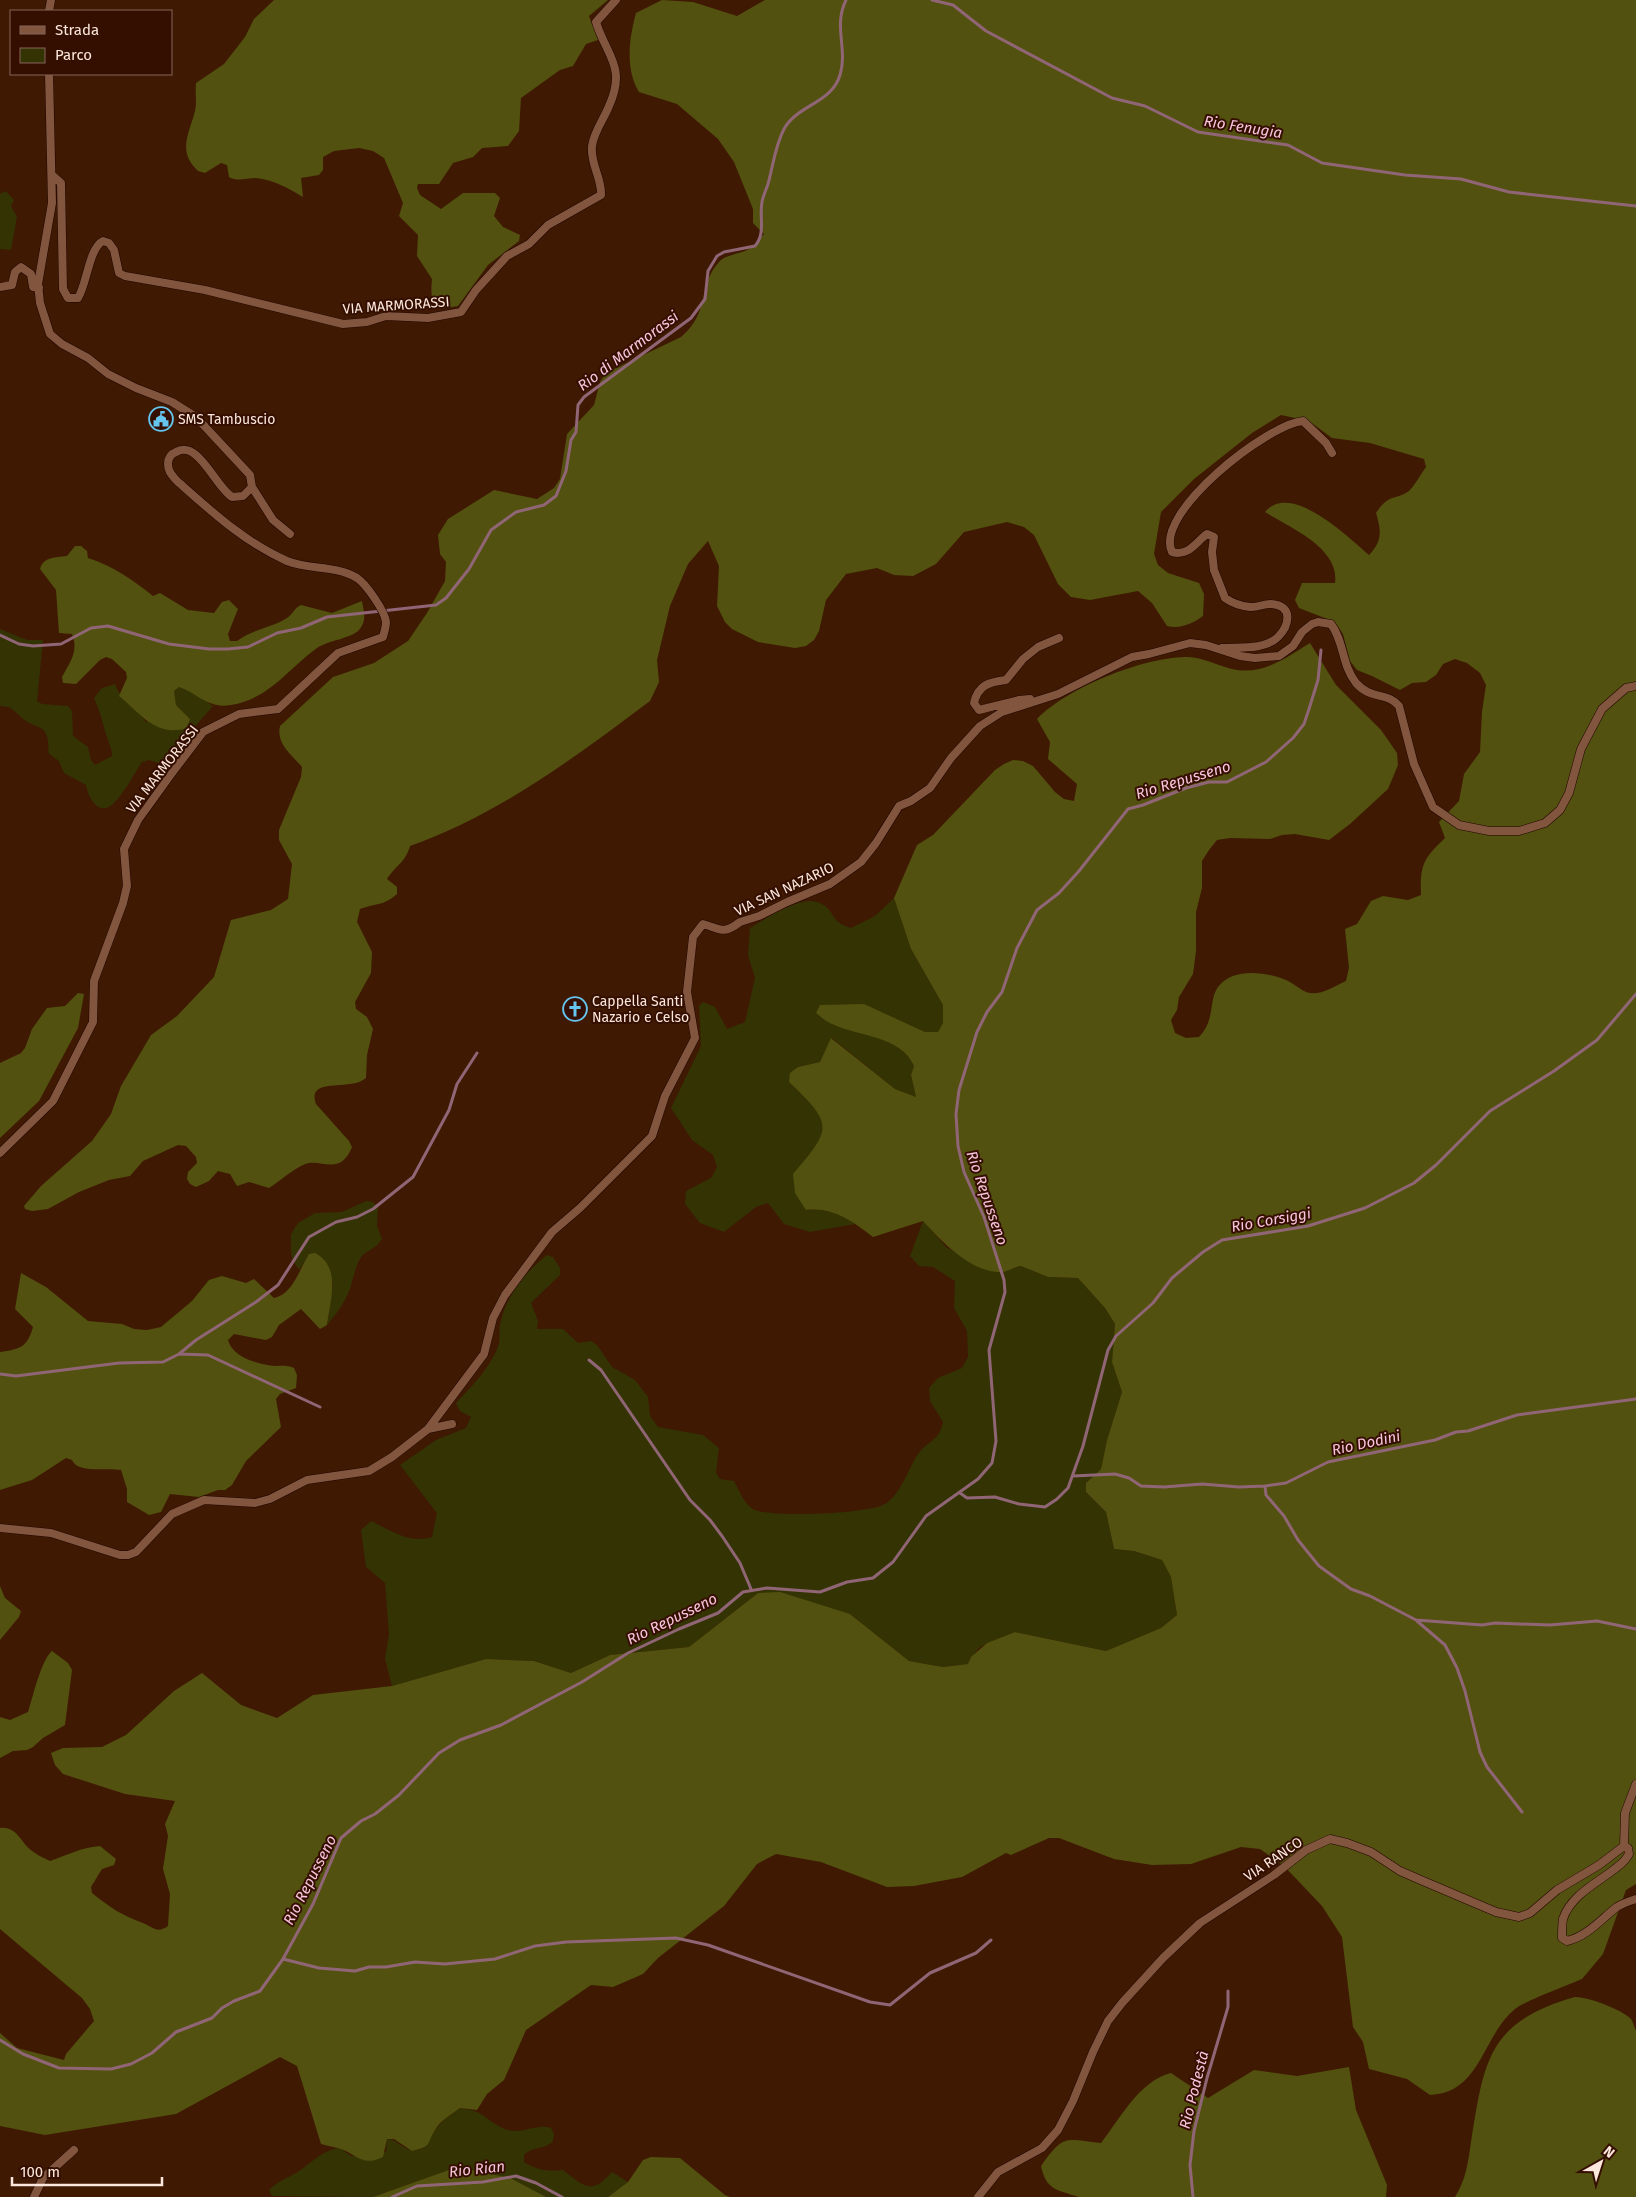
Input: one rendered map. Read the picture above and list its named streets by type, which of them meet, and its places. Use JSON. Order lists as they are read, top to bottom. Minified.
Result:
{"streets":{"street":["VIA MARMORASSI","VIA SAN NAZARIO","VIA RANCO"]},"water":["Rio Fenugia","Rio di Marmorassi","Rio Repusseno","Rio Corsiggi","Rio Dodini","Rio Podestà","Rio Rian"],"places":{"public building":["SMS Tambuscio"],"church":["Cappella Santi Nazario e Celso"]},"legend":["Strada","Parco"],"scale_bar":"100 m","north":"top right"}
